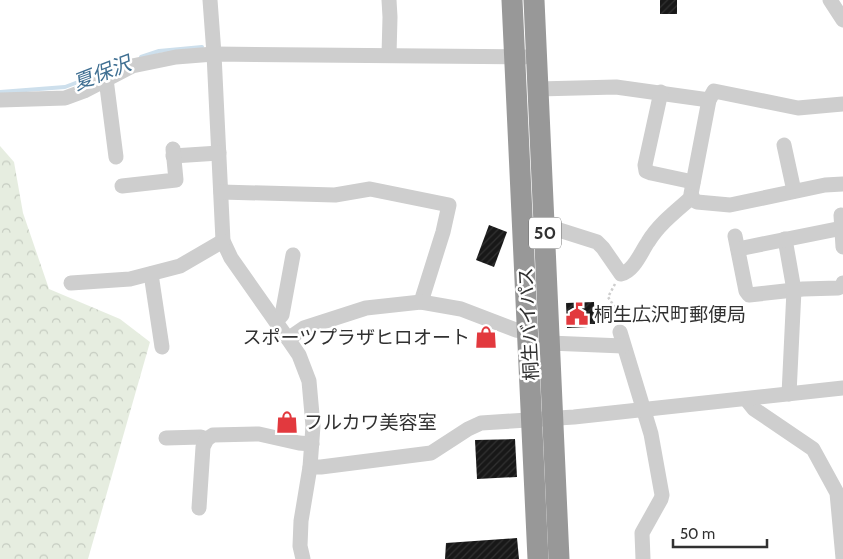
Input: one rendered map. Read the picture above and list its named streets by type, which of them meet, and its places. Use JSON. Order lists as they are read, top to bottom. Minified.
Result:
{"streets":{"highway":["50","桐生バイパス"]},"water":["夏保沢"],"places":{"public building":["桐生広沢町郵便局"],"shop":["スポーツプラザヒロオート","フルカワ美容室"]},"scale_bar":"50 m"}
